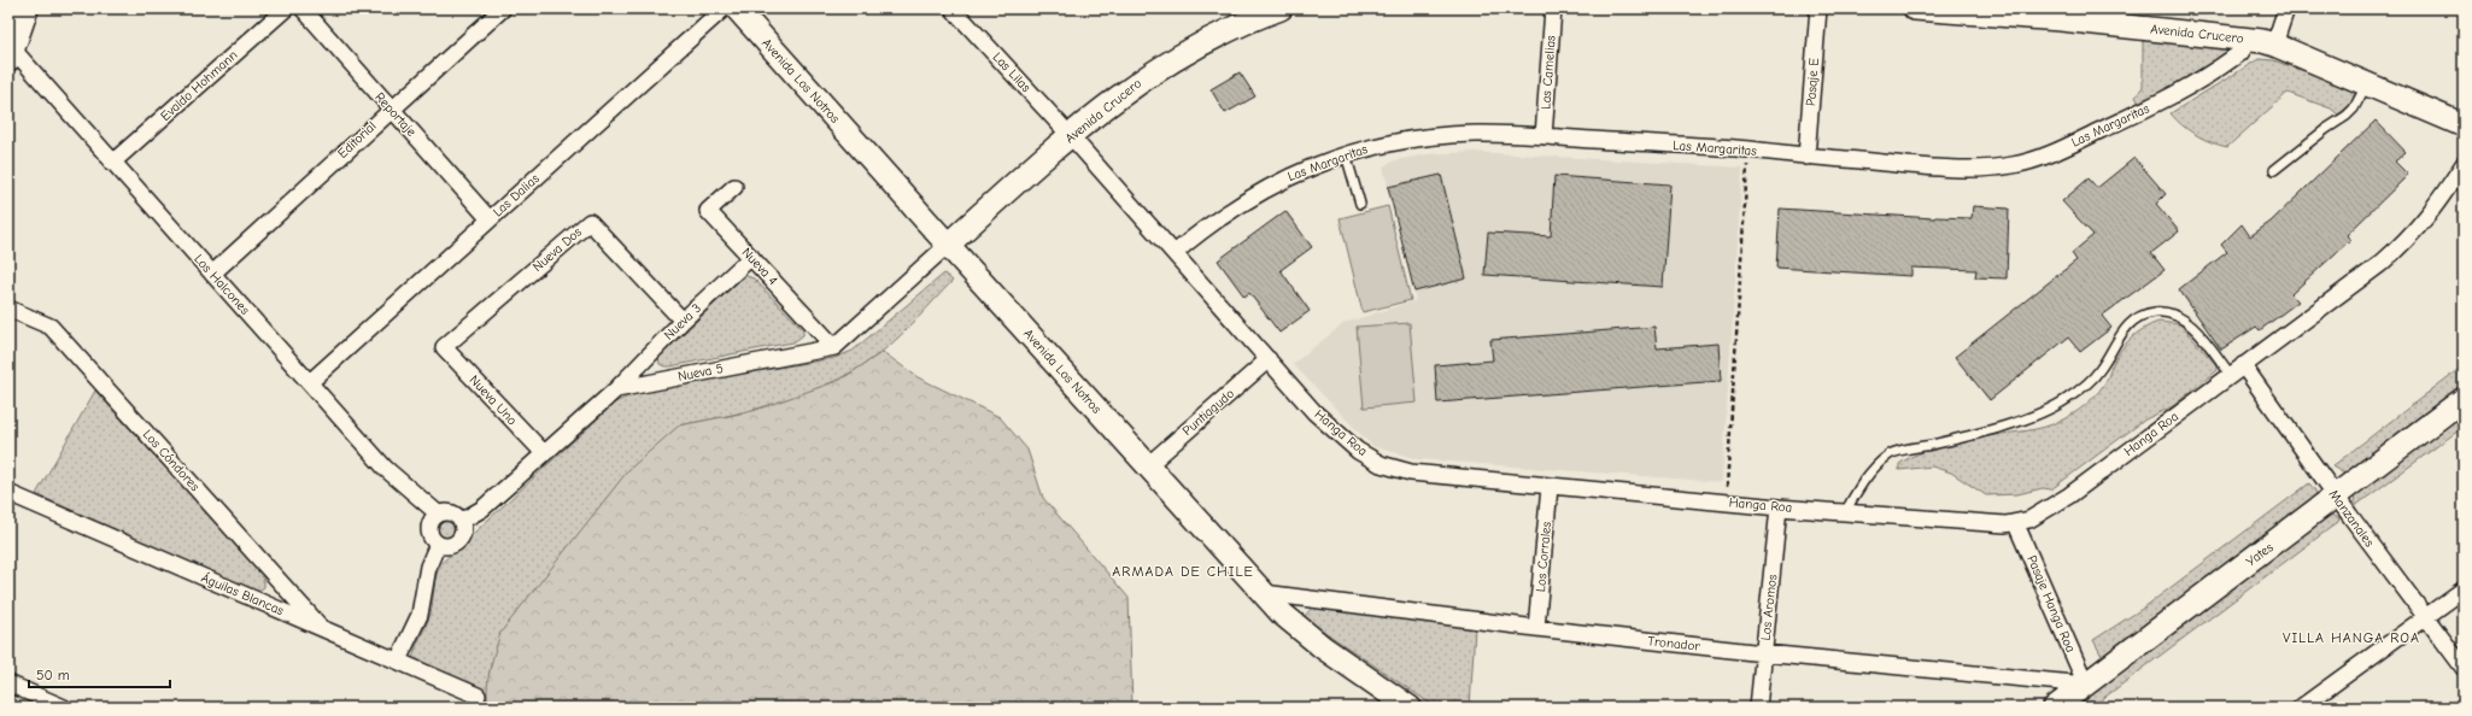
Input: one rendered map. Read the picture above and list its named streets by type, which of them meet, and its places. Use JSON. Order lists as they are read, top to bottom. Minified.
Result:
{"streets":{"main road":["Avenida Crucero","Avenida Los Notros","Yates"],"street":["Las Lilas","Las Camelias","Pasaje E","Evaldo Hohmann","Reportaje","Las Margaritas","Editorial","Las Dalias","Nueva Dos","Nueva 4","Los Halcones","Nueva 3","Nueva 5","Nueva Uno","Puntiagudo","Hanga Roa","Los Cóndores","Manzanales","Los Corrales","Águilas Blancas","Pasaje Hanga Roa","Los Aromos","Tronador"]},"crossings":[["Avenida Crucero","Las Lilas"],["Avenida Crucero","Avenida Los Notros"],["Avenida Crucero","Las Margaritas"],["Avenida Crucero","Hanga Roa"],["Las Lilas","Hanga Roa"],["Las Camelias","Las Margaritas"],["Avenida Los Notros","Puntiagudo"],["Avenida Los Notros","Tronador"],["Pasaje E","Las Margaritas"],["Evaldo Hohmann","Los Halcones"],["Reportaje","Editorial"],["Reportaje","Las Dalias"],["Las Margaritas","Hanga Roa"],["Editorial","Los Halcones"],["Las Dalias","Los Halcones"],["Nueva Dos","Nueva 3"],["Nueva Dos","Nueva Uno"],["Nueva 4","Nueva 3"],["Nueva 4","Nueva 5"],["Nueva 3","Nueva 5"],["Puntiagudo","Hanga Roa"],["Hanga Roa","Manzanales"],["Hanga Roa","Los Corrales"],["Hanga Roa","Pasaje Hanga Roa"],["Hanga Roa","Los Aromos"],["Los Cóndores","Águilas Blancas"],["Manzanales","Yates"],["Yates","Pasaje Hanga Roa"],["Yates","Tronador"],["Los Corrales","Tronador"],["Pasaje Hanga Roa","Tronador"],["Los Aromos","Tronador"]],"districts":["ARMADA DE CHILE","VILLA HANGA ROA"],"scale_bar":"50 m"}
